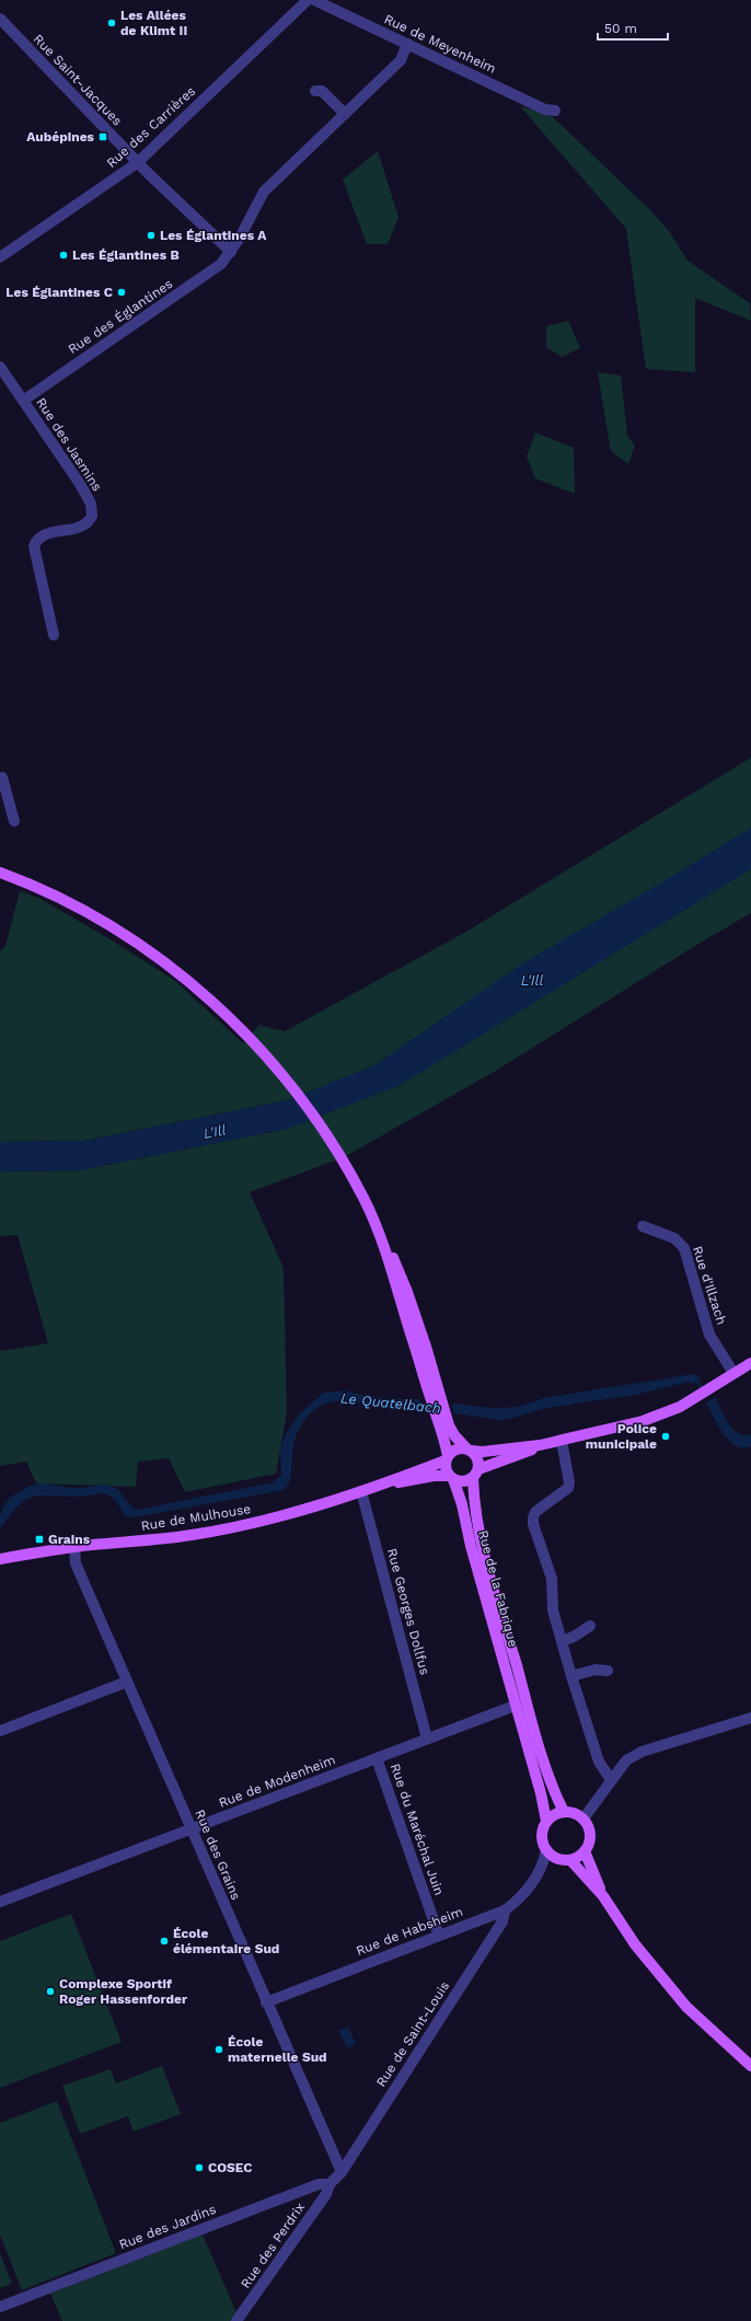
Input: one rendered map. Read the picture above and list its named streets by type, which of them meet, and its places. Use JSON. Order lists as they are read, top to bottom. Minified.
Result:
{"streets":{"main road":["Rue de Mulhouse","Rue de la Fabrique"],"street":["Rue de Meyenheim","Rue Saint-Jacques","Rue des Carrières","Rue des Églantines","Rue des Jasmins","Rue d'Illzach","Rue Georges Dollfus","Rue de Modenheim","Rue du Maréchal Juin","Rue des Grains","Rue de Habsheim","Rue de Saint-Louis","Rue des Jardins","Rue des Perdrix"]},"crossings":[["Rue de Meyenheim","Rue des Églantines"],["Rue Saint-Jacques","Rue des Carrières"],["Rue Saint-Jacques","Rue des Églantines"],["Rue des Églantines","Rue des Jasmins"],["Rue de Mulhouse","Rue de la Fabrique"],["Rue de Mulhouse","Rue Georges Dollfus"],["Rue de Mulhouse","Rue des Grains"],["Rue de la Fabrique","Rue de Modenheim"],["Rue de la Fabrique","Rue de Habsheim"],["Rue Georges Dollfus","Rue de Modenheim"],["Rue de Modenheim","Rue du Maréchal Juin"],["Rue de Modenheim","Rue des Grains"],["Rue du Maréchal Juin","Rue de Habsheim"],["Rue des Grains","Rue de Habsheim"],["Rue des Grains","Rue de Saint-Louis"],["Rue de Habsheim","Rue de Saint-Louis"],["Rue des Jardins","Rue des Perdrix"]],"water":["L'Ill","Le Quatelbach"],"places":{"other":["Les Allées de Klimt II","Les Églantines A","Les Églantines B","Les Églantines C","Police municipale","École élémentaire Sud","Complexe Sportif Roger Hassenforder","École maternelle Sud","COSEC"],"transit":["Aubépines","Grains"]},"scale_bar":"50 m"}
